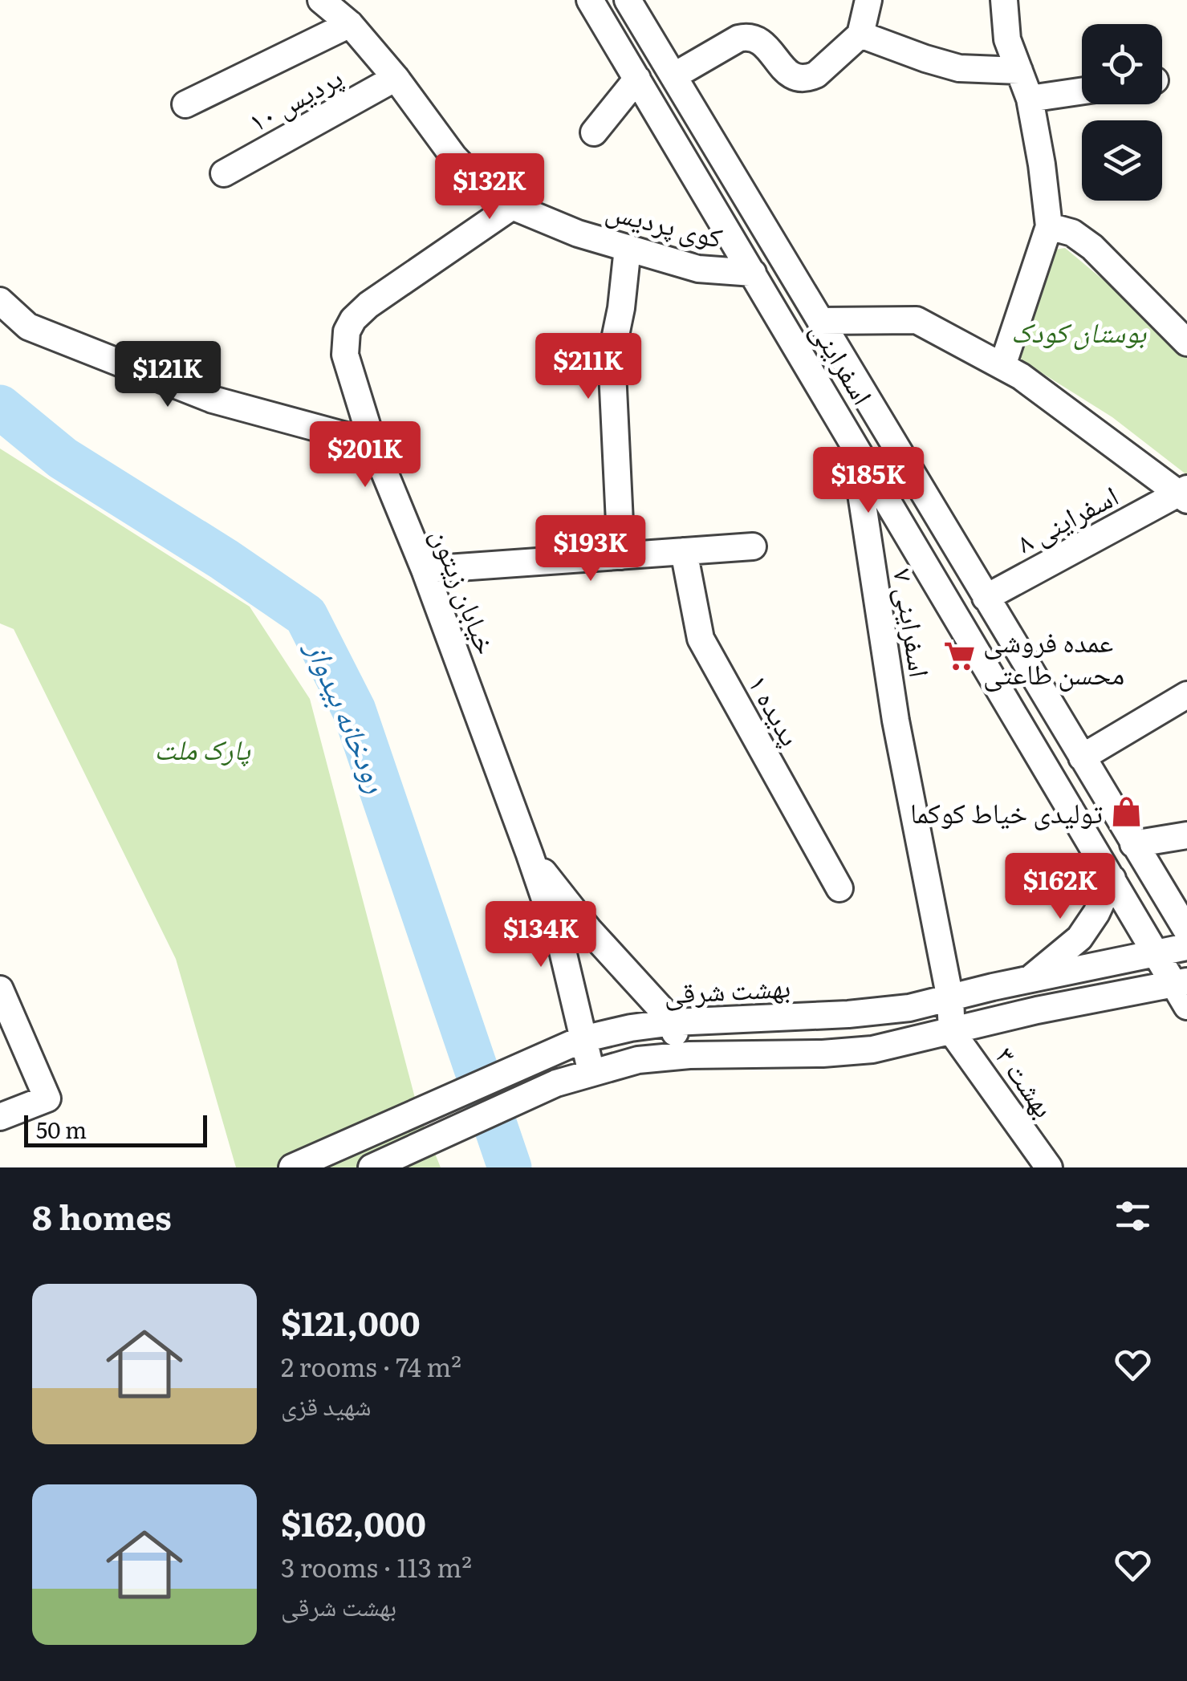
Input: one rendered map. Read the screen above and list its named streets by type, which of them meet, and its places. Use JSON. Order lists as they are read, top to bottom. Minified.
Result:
{"streets":{"street":["پردیس ۱۰","کوی پردیس","اسفراینی","اسفراینی ۸","خیابان زیتون","اسفراینی ۷","پدیده ۱","بهشت شرقی","بهشت ۳"]},"crossings":[["پردیس ۱۰","کوی پردیس"],["کوی پردیس","اسفراینی"],["کوی پردیس","خیابان زیتون"],["اسفراینی","اسفراینی ۸"],["اسفراینی","اسفراینی ۷"],["اسفراینی","بهشت شرقی"],["خیابان زیتون","بهشت شرقی"],["اسفراینی ۷","بهشت شرقی"],["اسفراینی ۷","بهشت ۳"]],"water":["رودخانه بیدواز"],"parks":["بوستان کودک","پارک ملت"],"places":{"supermarket":["عمده فروشی محسن طاعتی"],"shop":["تولیدی خیاط کوکما"]},"scale_bar":"50 m","page":{"price":["$132K","$211K","$121K","$201K","$185K","$193K","$162K","$134K"],"scale":"50 m","heading":"8 homes","list":[{"name":"$121,000","note":"2 rooms · 74 m² · شهید قزی"},{"name":"$162,000","note":"3 rooms · 113 m² · بهشت شرقی"}]}}
